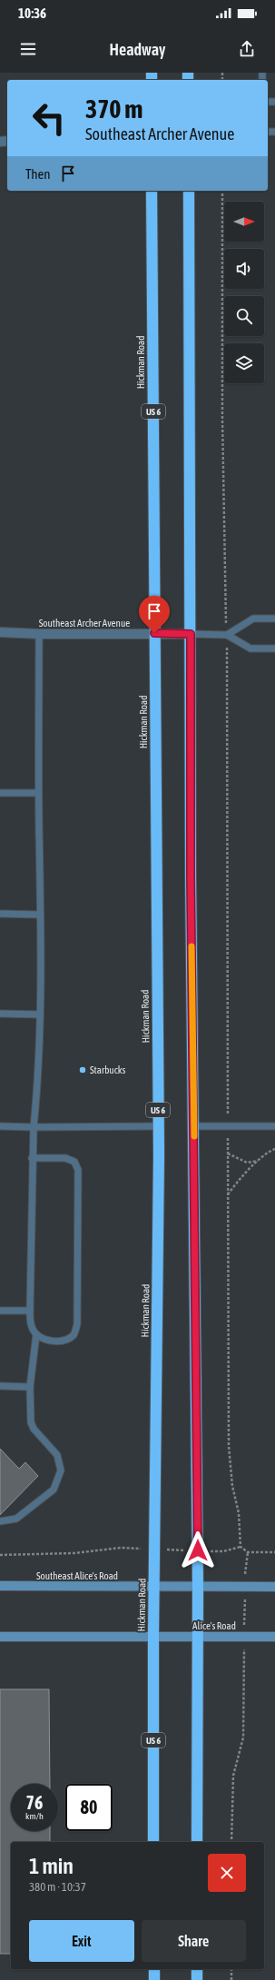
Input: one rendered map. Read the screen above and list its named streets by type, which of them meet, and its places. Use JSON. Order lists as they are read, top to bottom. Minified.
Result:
{"streets":{"highway":["Hickman Road","US 6"],"main road":["Southeast Alice's Road","Alice's Road"],"street":["Southeast Archer Avenue"]},"crossings":[["Hickman Road","Southeast Archer Avenue"],["Hickman Road","Southeast Alice's Road"],["Hickman Road","Alice's Road"]],"places":["Starbucks"],"north":"right","page":{"status":"10:36","header":"Headway","turn":["370 m","Southeast Archer Avenue"],"then":"Then","speed":"76 km/h","limit":"80","heading":["1 min","380 m · 10:37"],"buttons":["Exit","Share"]}}
